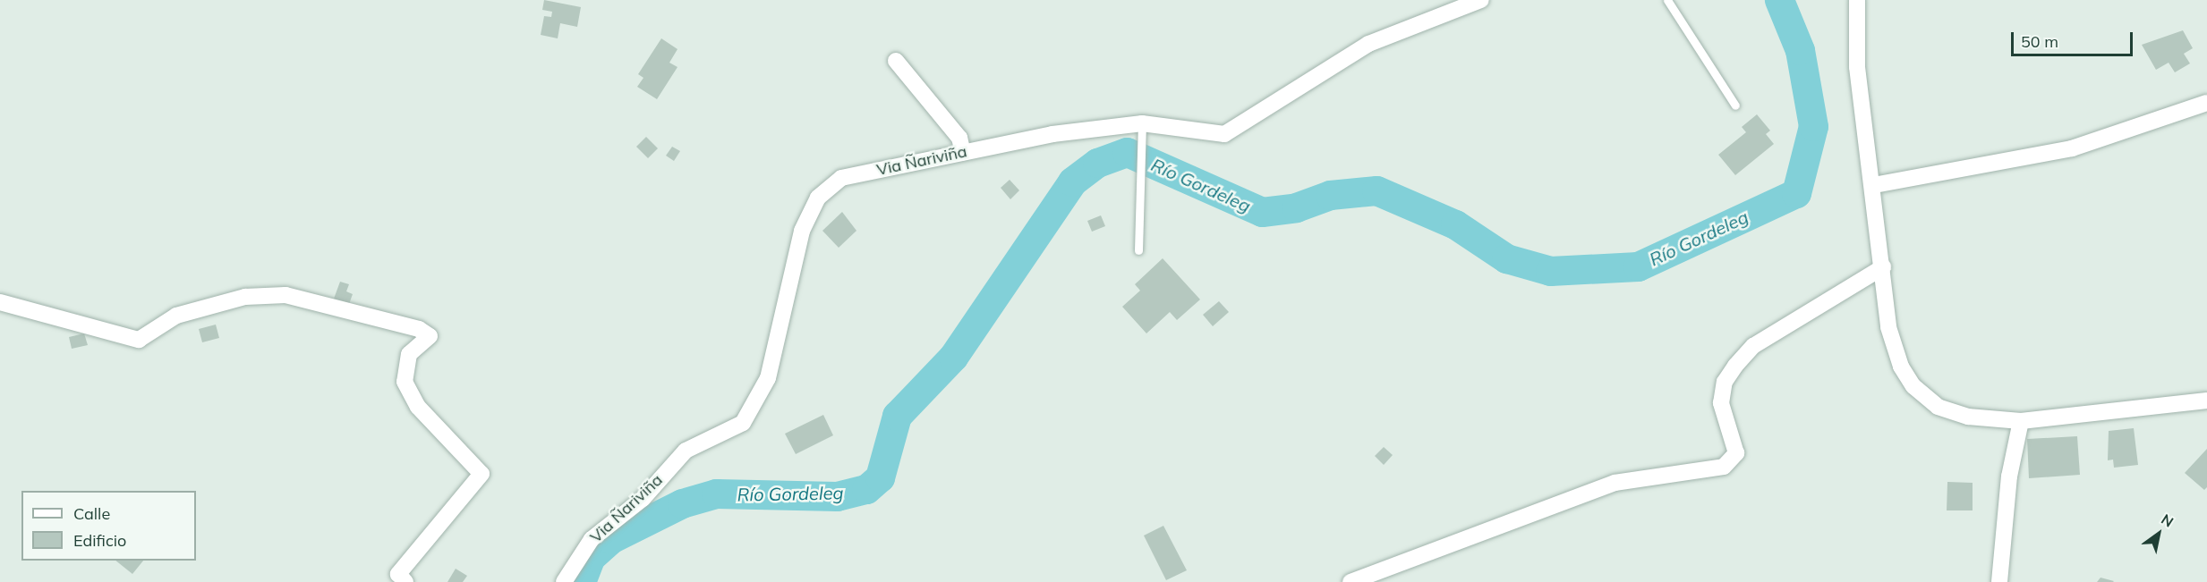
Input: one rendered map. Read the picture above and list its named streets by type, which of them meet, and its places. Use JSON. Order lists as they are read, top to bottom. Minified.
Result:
{"streets":{"street":["Via Ñariviña"]},"water":["Río Gordeleg"],"legend":["Calle","Edificio"],"scale_bar":"50 m","north":"top right"}
